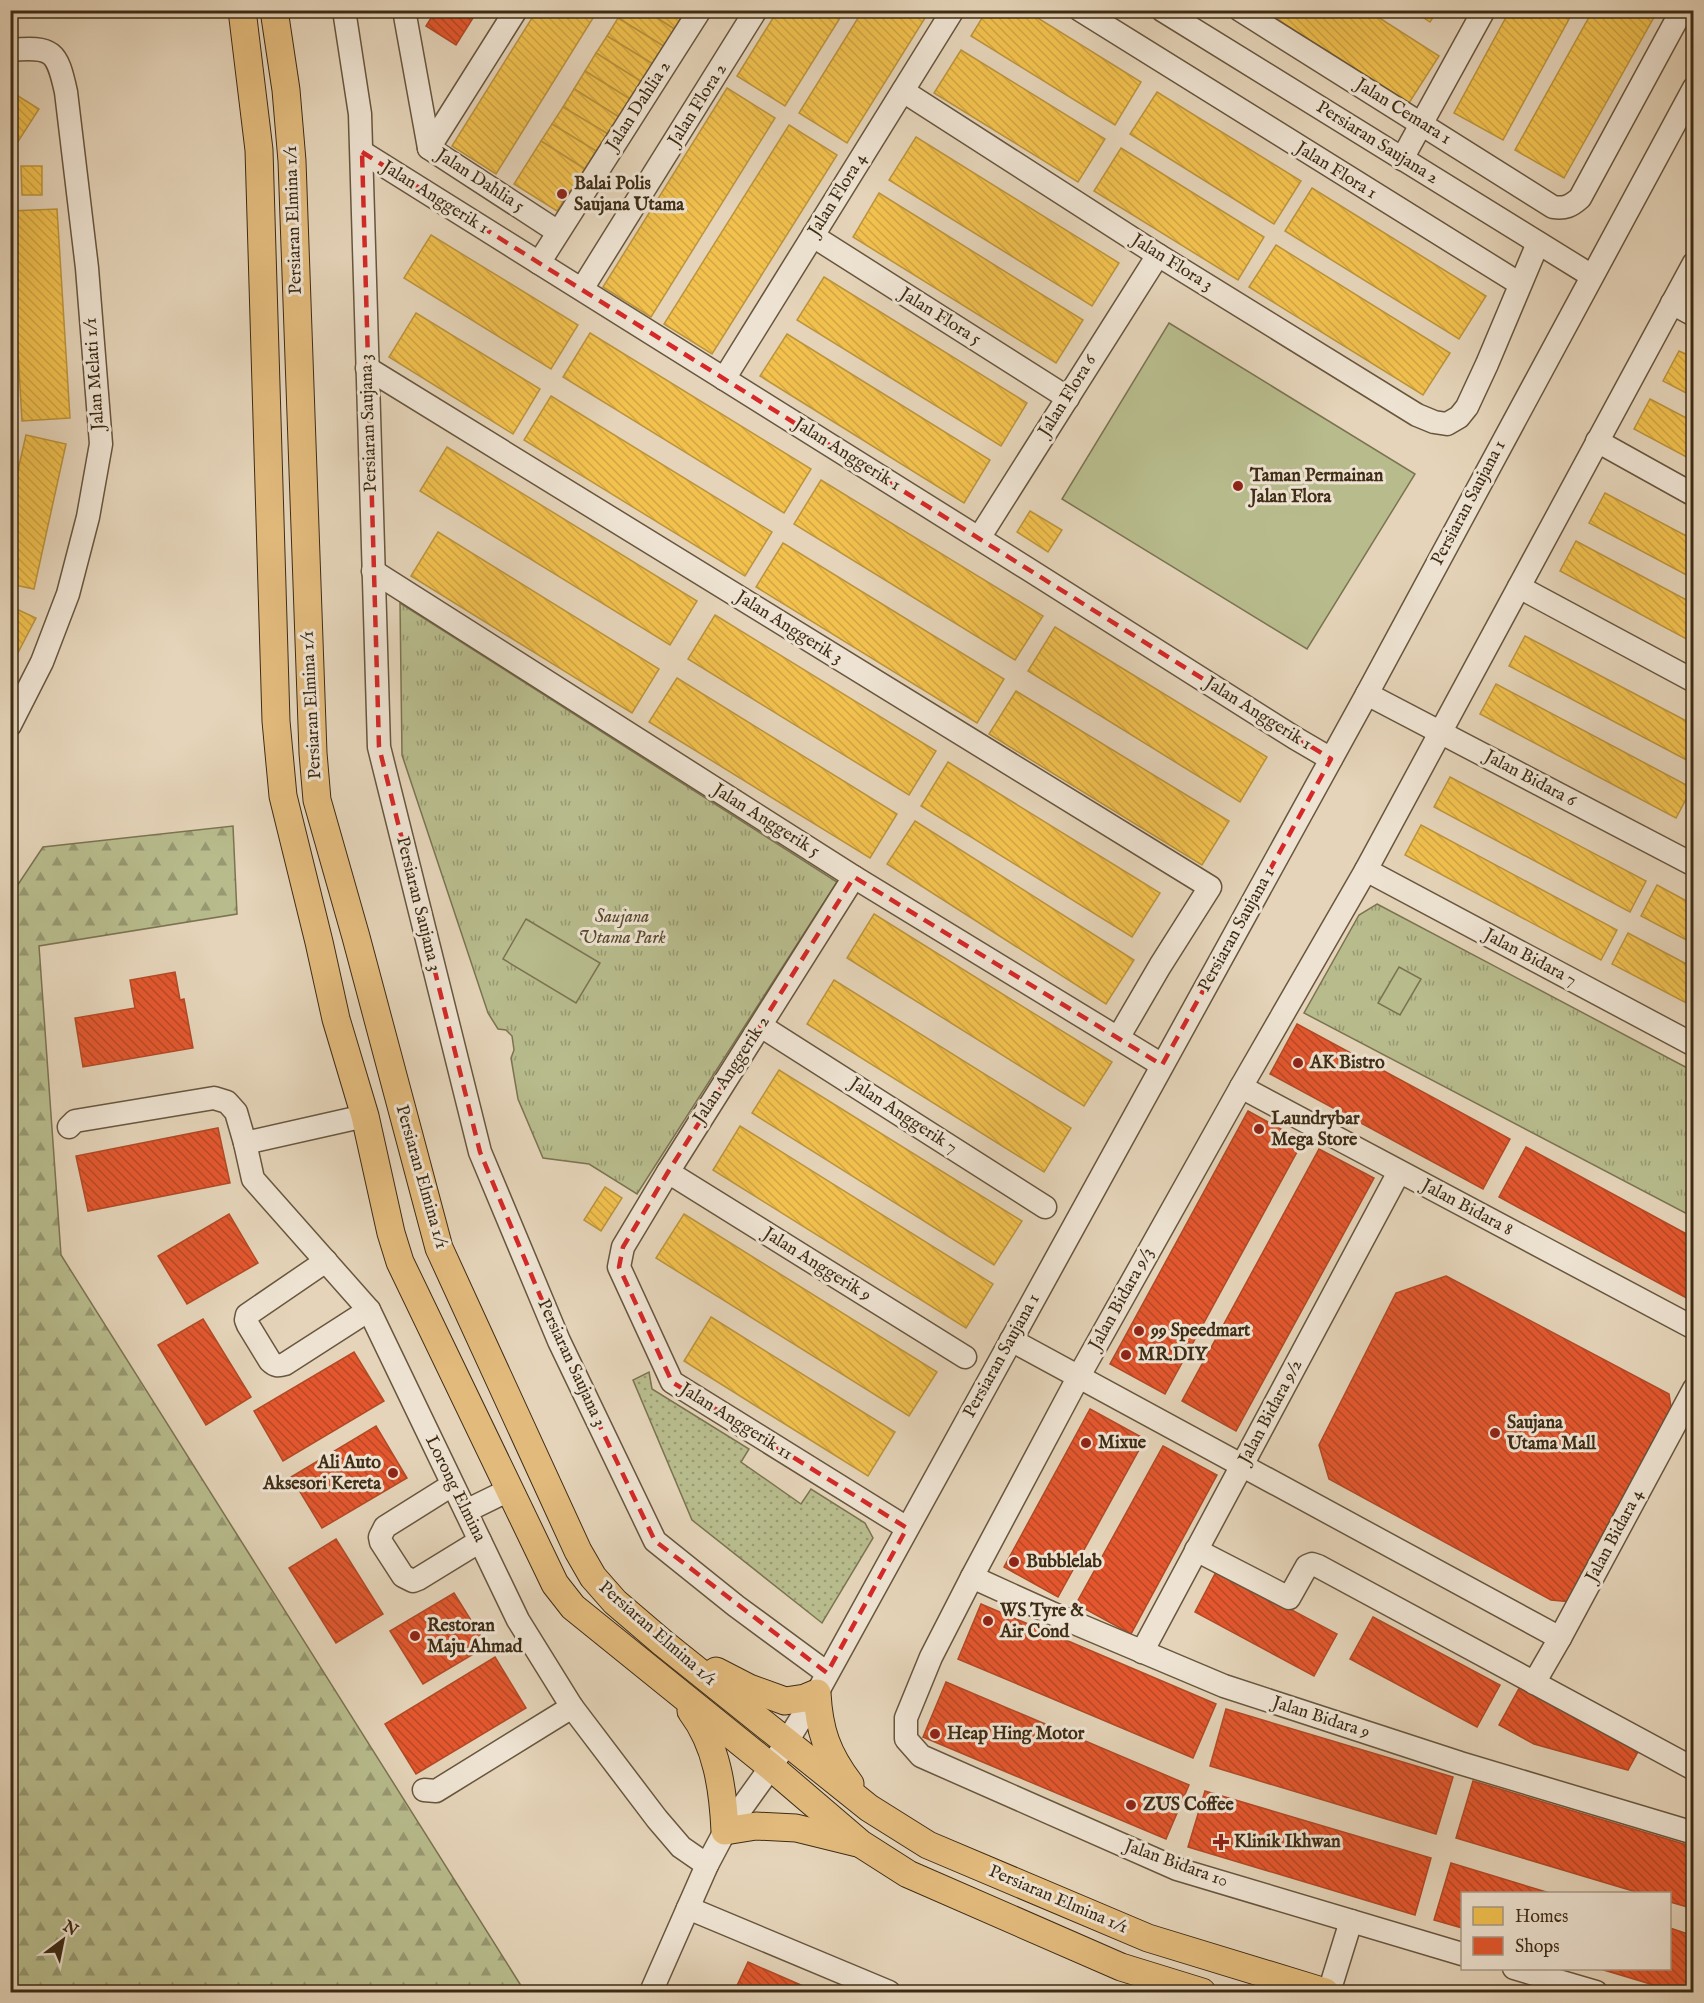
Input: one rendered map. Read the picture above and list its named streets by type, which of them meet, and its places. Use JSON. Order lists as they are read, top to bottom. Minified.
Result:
{"streets":{"main road":["Persiaran Elmina 1/1"],"street":["Jalan Flora 2","Jalan Dahlia 2","Jalan Cemara 1","Persiaran Saujana 2","Jalan Flora 1","Jalan Dahlia 5","Jalan Flora 4","Jalan Anggerik 1","Jalan Flora 3","Jalan Flora 5","Jalan Melati 1/1","Jalan Flora 6","Persiaran Saujana 3","Persiaran Saujana 1","Jalan Anggerik 3","Jalan Bidara 6","Jalan Anggerik 5","Jalan Bidara 7","Jalan Anggerik 2","Jalan Anggerik 7","Jalan Bidara 8","Jalan Anggerik 9","Jalan Bidara 9/3","Jalan Bidara 9/2","Jalan Anggerik 11","Lorong Elmina","Jalan Bidara 4","Jalan Bidara 9","Jalan Bidara 10"]},"crossings":[["Jalan Flora 2","Jalan Anggerik 1"],["Jalan Dahlia 2","Jalan Dahlia 5"],["Jalan Dahlia 2","Jalan Anggerik 1"],["Persiaran Saujana 2","Persiaran Saujana 1"],["Jalan Flora 1","Jalan Flora 3"],["Jalan Flora 4","Jalan Anggerik 1"],["Jalan Flora 4","Jalan Flora 3"],["Jalan Flora 4","Jalan Flora 5"],["Jalan Anggerik 1","Jalan Flora 6"],["Jalan Anggerik 1","Persiaran Saujana 3"],["Jalan Anggerik 1","Persiaran Saujana 1"],["Persiaran Elmina 1/1","Persiaran Saujana 1"],["Jalan Flora 3","Jalan Flora 6"],["Jalan Flora 5","Jalan Flora 6"],["Persiaran Saujana 3","Persiaran Saujana 1"],["Persiaran Saujana 3","Jalan Anggerik 3"],["Persiaran Saujana 3","Jalan Anggerik 5"],["Persiaran Saujana 1","Jalan Bidara 6"],["Persiaran Saujana 1","Jalan Anggerik 5"],["Persiaran Saujana 1","Jalan Anggerik 11"],["Jalan Anggerik 3","Jalan Anggerik 5"],["Jalan Bidara 6","Jalan Bidara 9/3"],["Jalan Anggerik 5","Jalan Anggerik 2"],["Jalan Bidara 7","Jalan Bidara 9/3"],["Jalan Anggerik 2","Jalan Anggerik 7"],["Jalan Anggerik 2","Jalan Anggerik 9"],["Jalan Anggerik 2","Jalan Anggerik 11"],["Jalan Bidara 8","Jalan Bidara 9/3"],["Jalan Bidara 8","Jalan Bidara 9/2"],["Jalan Bidara 9/3","Jalan Bidara 9"],["Jalan Bidara 9/3","Jalan Bidara 10"],["Jalan Bidara 9/2","Jalan Bidara 9"]],"parks":["Saujana Utama Park"],"places":{"other":["Balai Polis Saujana Utama","Taman Permainan Jalan Flora","AK Bistro","Laundrybar Mega Store","99 Speedmart","MR.DIY","Saujana Utama Mall","Mixue","Ali Auto Aksesori Kereta","Bubblelab","WS Tyre & Air Cond","Restoran Maju Ahmad","Heap Hing Motor","ZUS Coffee"],"health":["Klinik Ikhwan"]},"legend":["Homes","Shops"],"north":"top right"}
